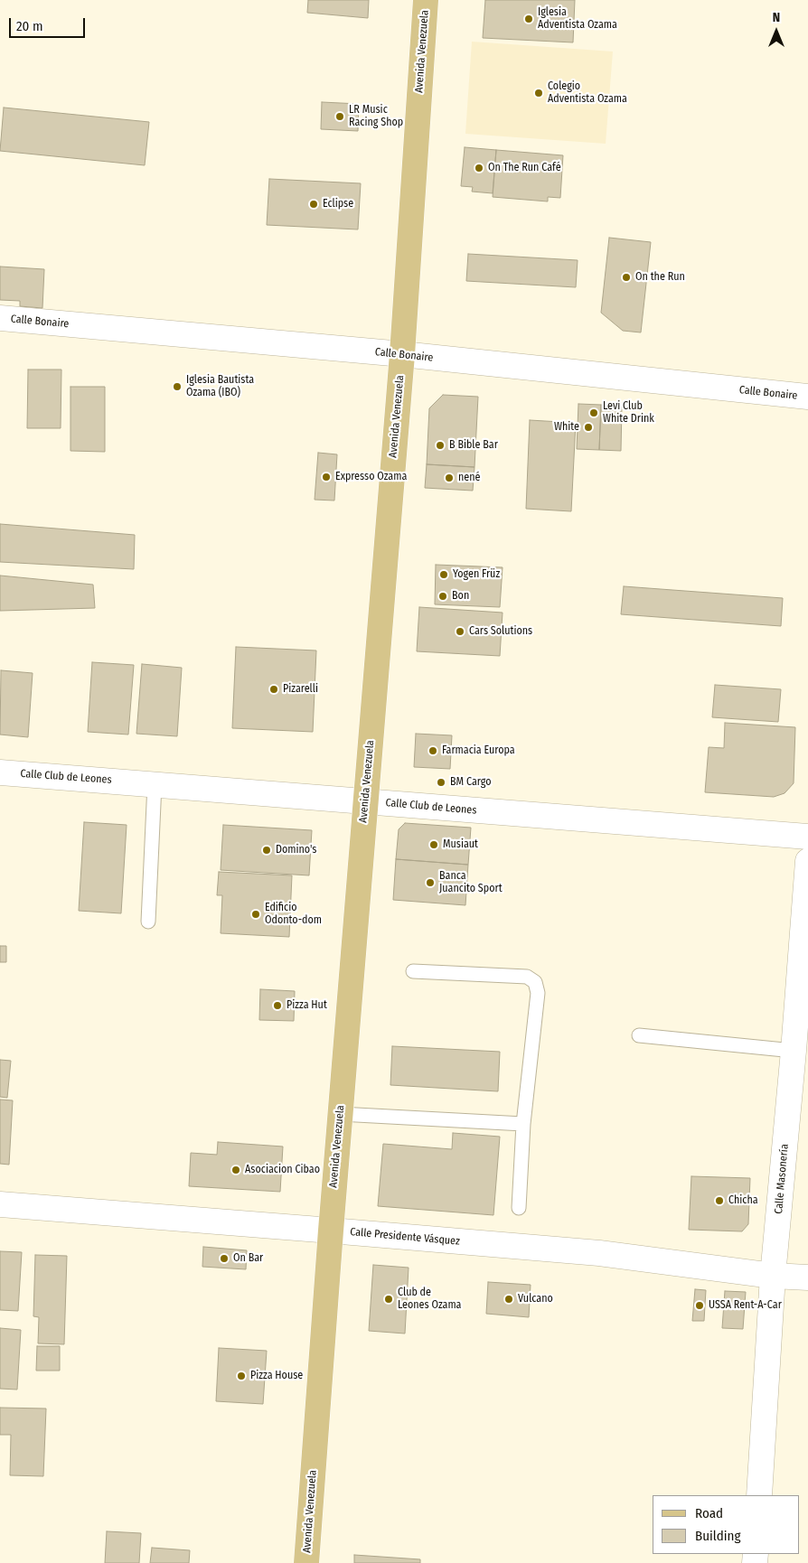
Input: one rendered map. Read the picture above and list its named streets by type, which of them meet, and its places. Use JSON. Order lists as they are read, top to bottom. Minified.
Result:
{"streets":{"main road":["Avenida Venezuela"],"street":["Calle Bonaire","Calle Club de Leones","Calle Masonería","Calle Presidente Vásquez"]},"crossings":[["Avenida Venezuela","Calle Bonaire"],["Avenida Venezuela","Calle Club de Leones"],["Avenida Venezuela","Calle Presidente Vásquez"],["Calle Masonería","Calle Presidente Vásquez"]],"places":["Iglesia Adventista Ozama","Colegio Adventista Ozama","LR Music Racing Shop","On The Run Café","Eclipse","On the Run","Iglesia Bautista Ozama (IBO)","Levi Club White Drink","White","B Bible Bar","Expresso Ozama","nené","Yogen Früz","Bon","Cars Solutions","Pizarelli","Farmacia Europa","BM Cargo","Musiaut","Domino's","Banca Juancito Sport","Edificio Odonto-dom","Pizza Hut","Asociacion Cibao","Chicha","On Bar","Club de Leones Ozama","Vulcano","USSA Rent-A-Car","Pizza House"],"legend":["Road","Building"],"scale_bar":"20 m","north":"top"}
